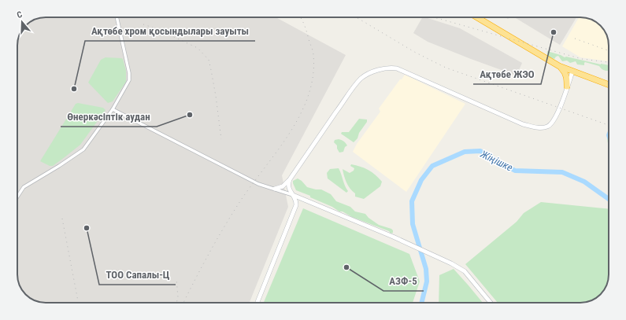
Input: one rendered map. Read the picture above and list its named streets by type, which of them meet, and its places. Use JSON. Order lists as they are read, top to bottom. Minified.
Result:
{"water":["Жіңішке"],"places":["Ақтөбе ЖЭО","Ақтөбе хром қосындылары зауыты","Өнеркәсіптік аудан","ТОО Сапалы-Ц","АЗФ-5"],"north":"top"}
